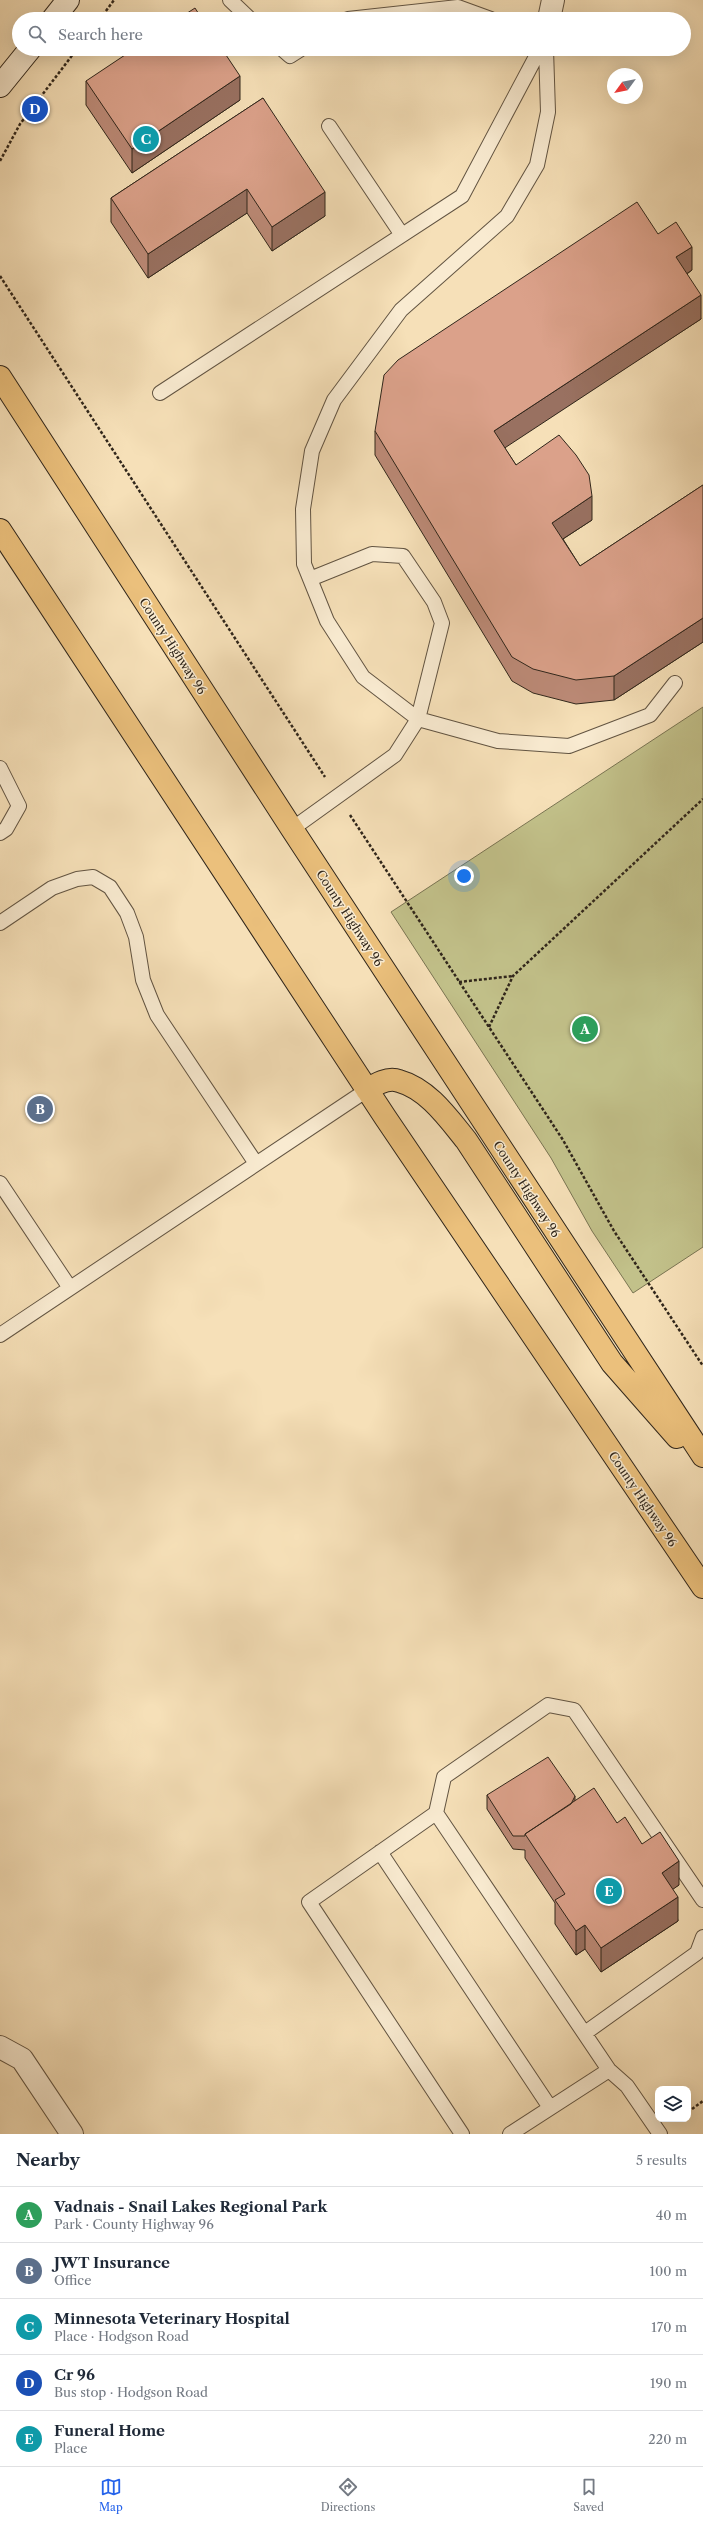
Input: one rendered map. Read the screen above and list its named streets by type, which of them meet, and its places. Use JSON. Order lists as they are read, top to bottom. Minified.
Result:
{"streets":{"main road":["County Highway 96"]},"north":"bottom left","page":{"search":"Search here","pins":["D","C","A","B","E"],"heading":["Nearby","5 results"],"list":[{"mark":"A","name":"Vadnais - Snail Lakes Regional Park","note":"Park · County Highway 96","value":"40 m"},{"mark":"B","name":"JWT Insurance","note":"Office","value":"100 m"},{"mark":"C","name":"Minnesota Veterinary Hospital","note":"Place · Hodgson Road","value":"170 m"},{"mark":"D","name":"Cr 96","note":"Bus stop · Hodgson Road","value":"190 m"},{"mark":"E","name":"Funeral Home","note":"Place","value":"220 m"}],"nav":["Map","Directions","Saved"]}}
